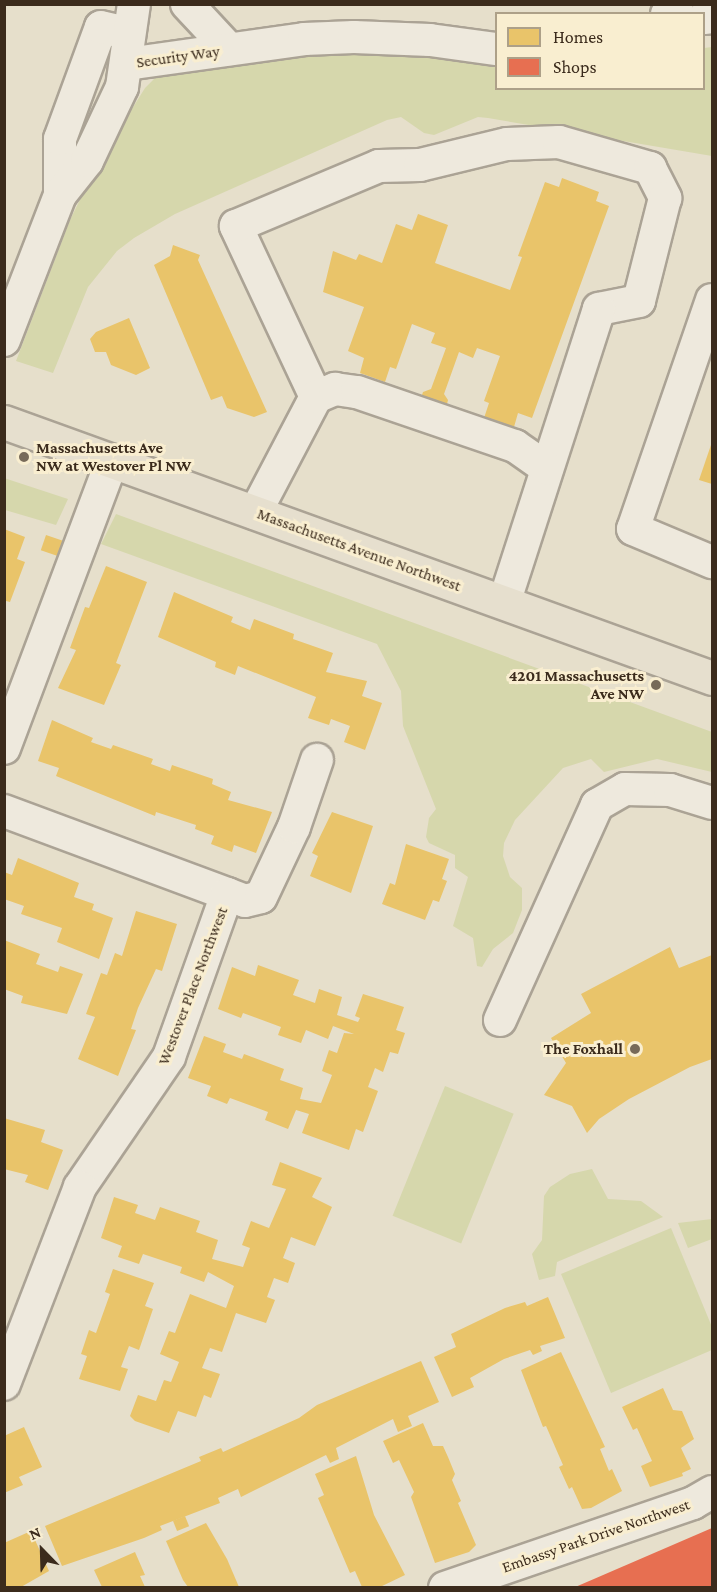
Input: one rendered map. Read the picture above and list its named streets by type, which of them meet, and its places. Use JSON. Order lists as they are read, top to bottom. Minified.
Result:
{"streets":{"main road":["Massachusetts Avenue Northwest"],"street":["Security Way","Westover Place Northwest","Embassy Park Drive Northwest"]},"places":["Massachusetts Ave NW at Westover Pl NW","4201 Massachusetts Ave NW","The Foxhall"],"legend":["Homes","Shops"],"north":"top left"}
